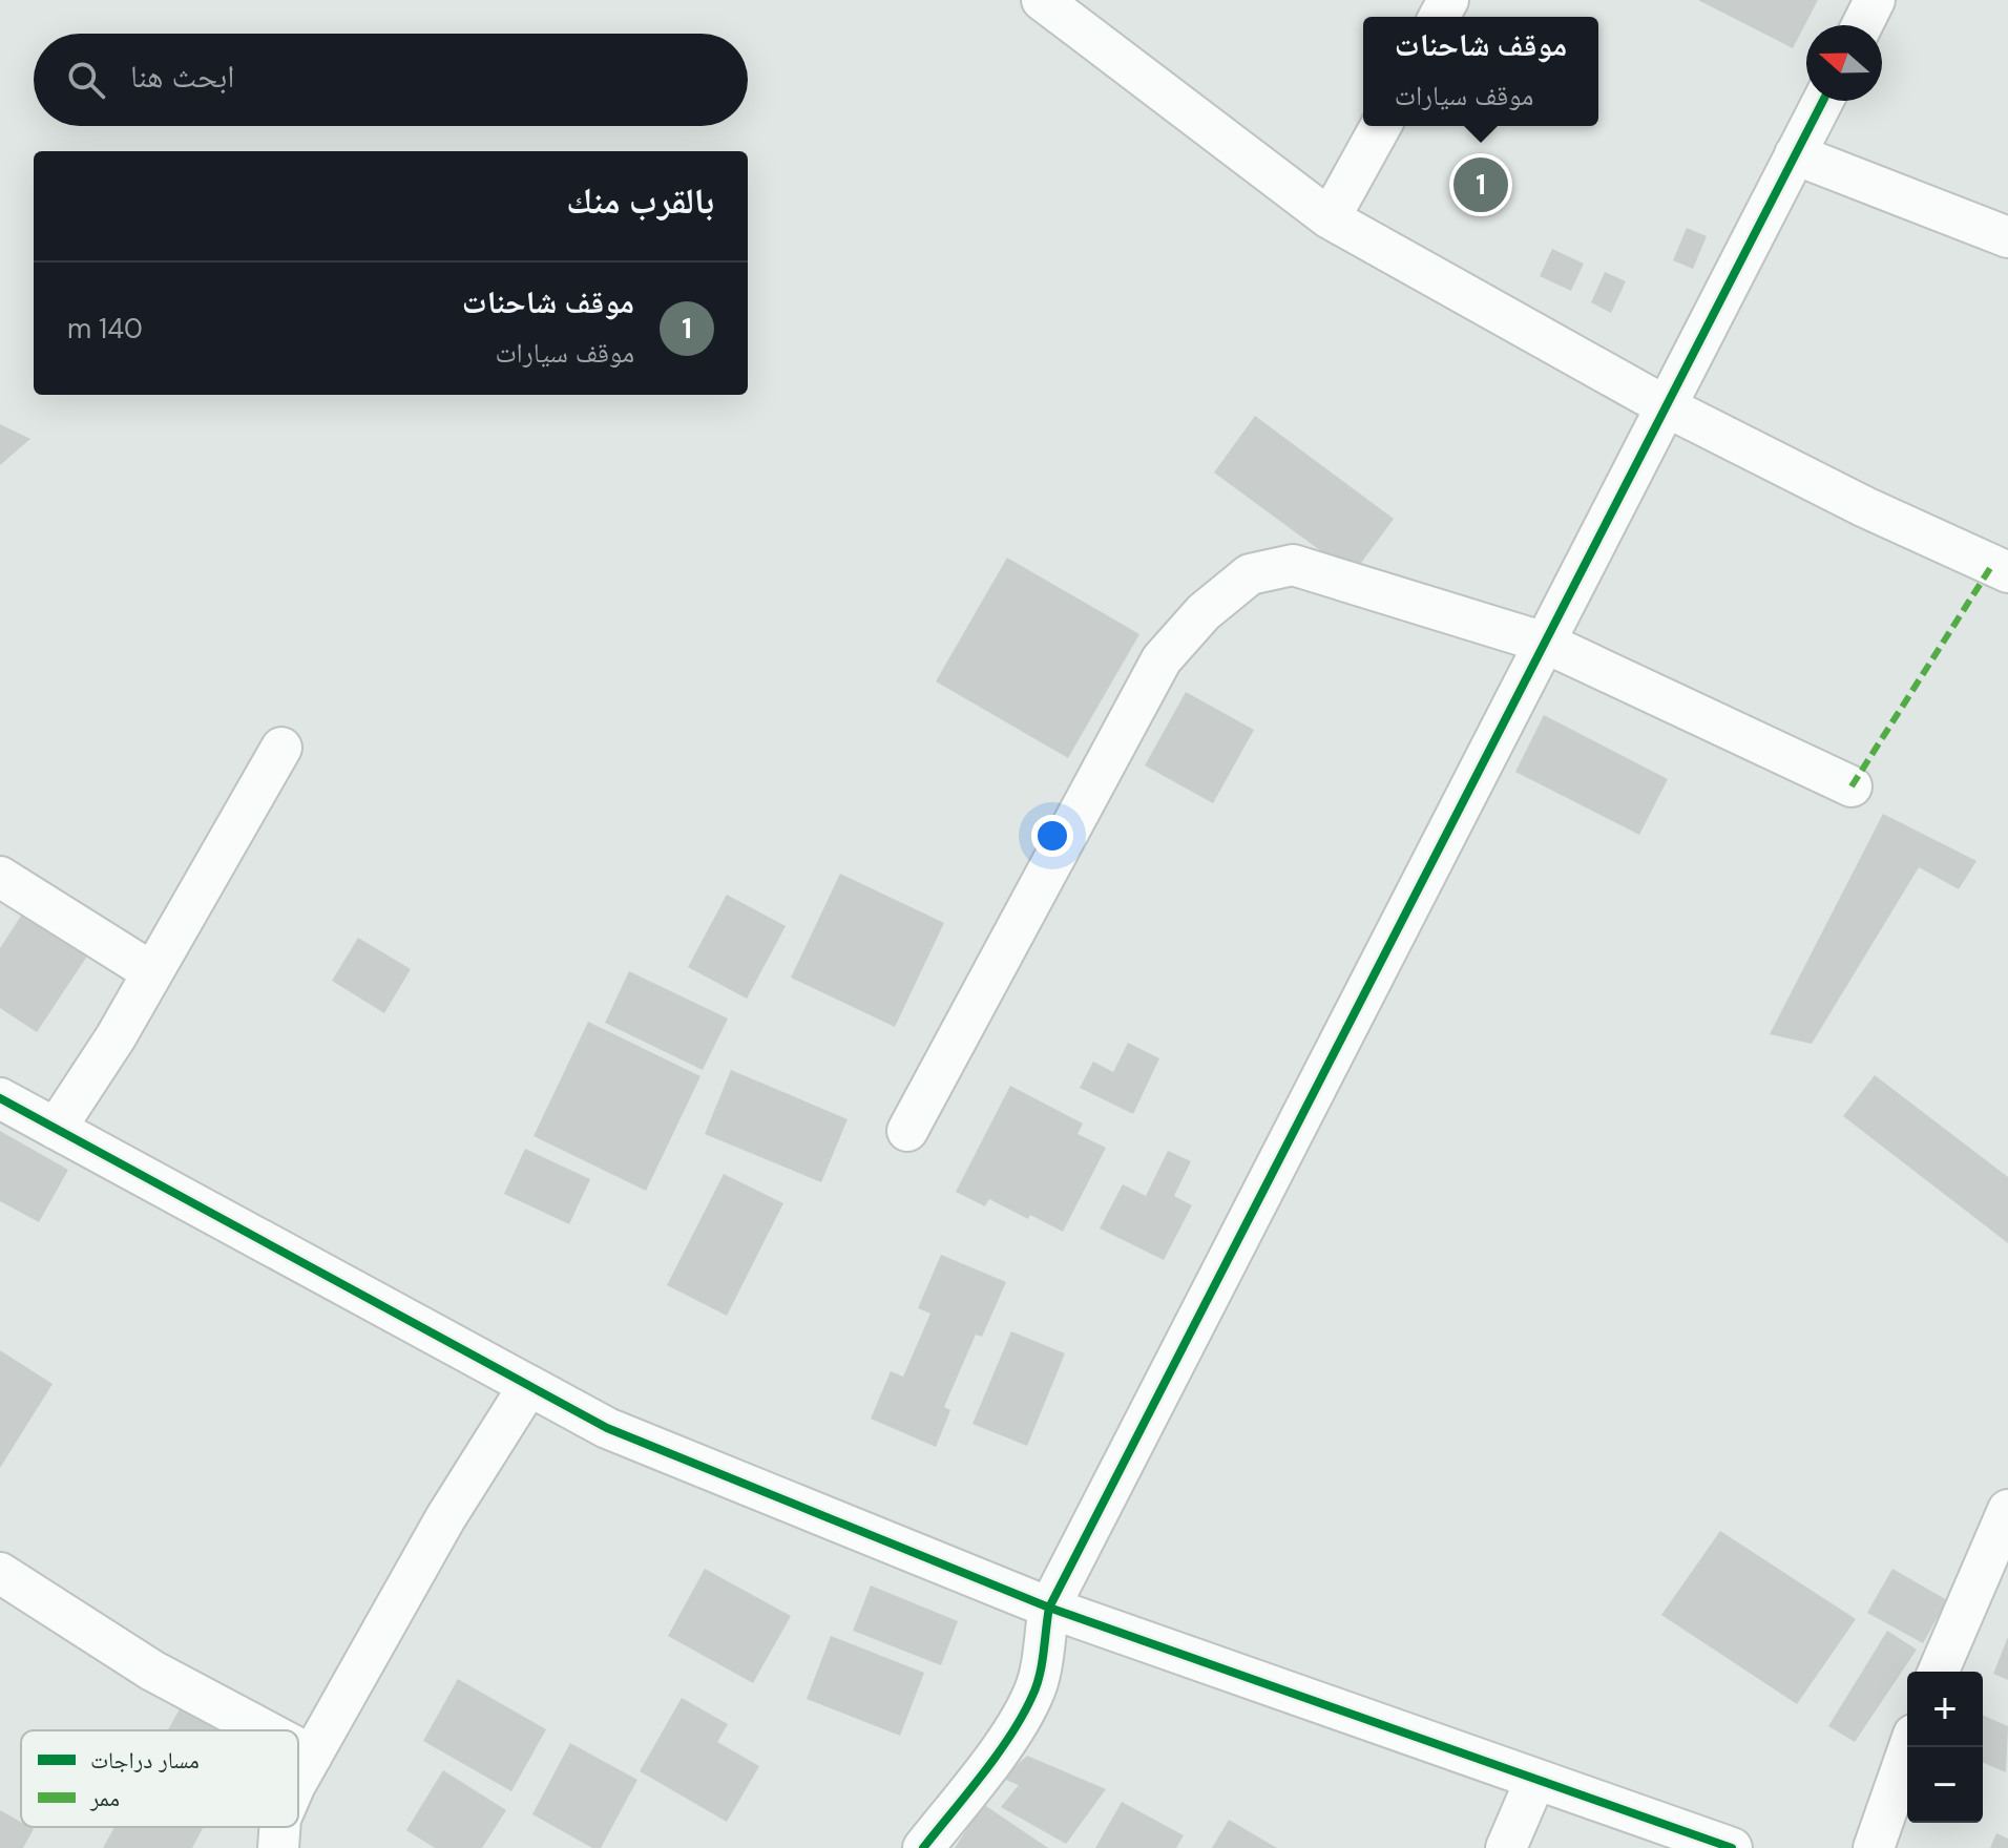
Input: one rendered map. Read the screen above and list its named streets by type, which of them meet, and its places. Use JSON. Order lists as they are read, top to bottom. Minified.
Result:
{"legend":["مسار دراجات","ممر"],"north":"left","page":{"popup":["موقف شاحنات","موقف سيارات"],"search":"ابحث هنا","heading":"بالقرب منك","pins":"1","list":[{"mark":"1","name":"موقف شاحنات","note":"موقف سيارات","value":"140 m"}],"map_buttons":["+","−"]}}
